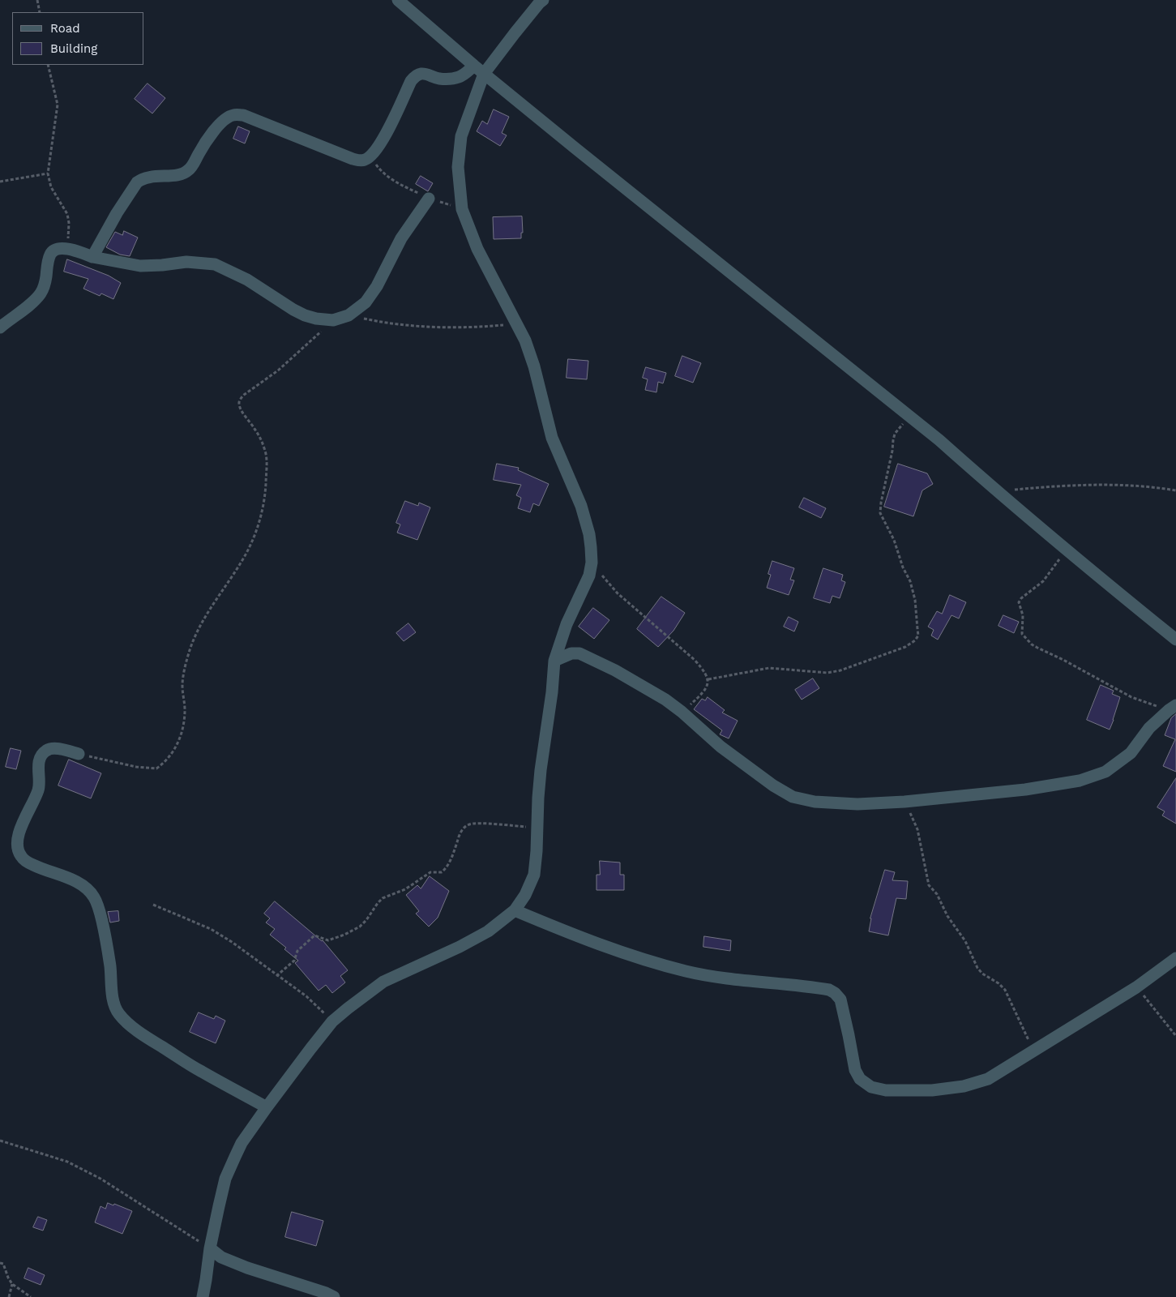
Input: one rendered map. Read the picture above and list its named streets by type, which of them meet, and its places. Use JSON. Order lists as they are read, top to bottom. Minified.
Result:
{"legend":["Road","Building"]}
